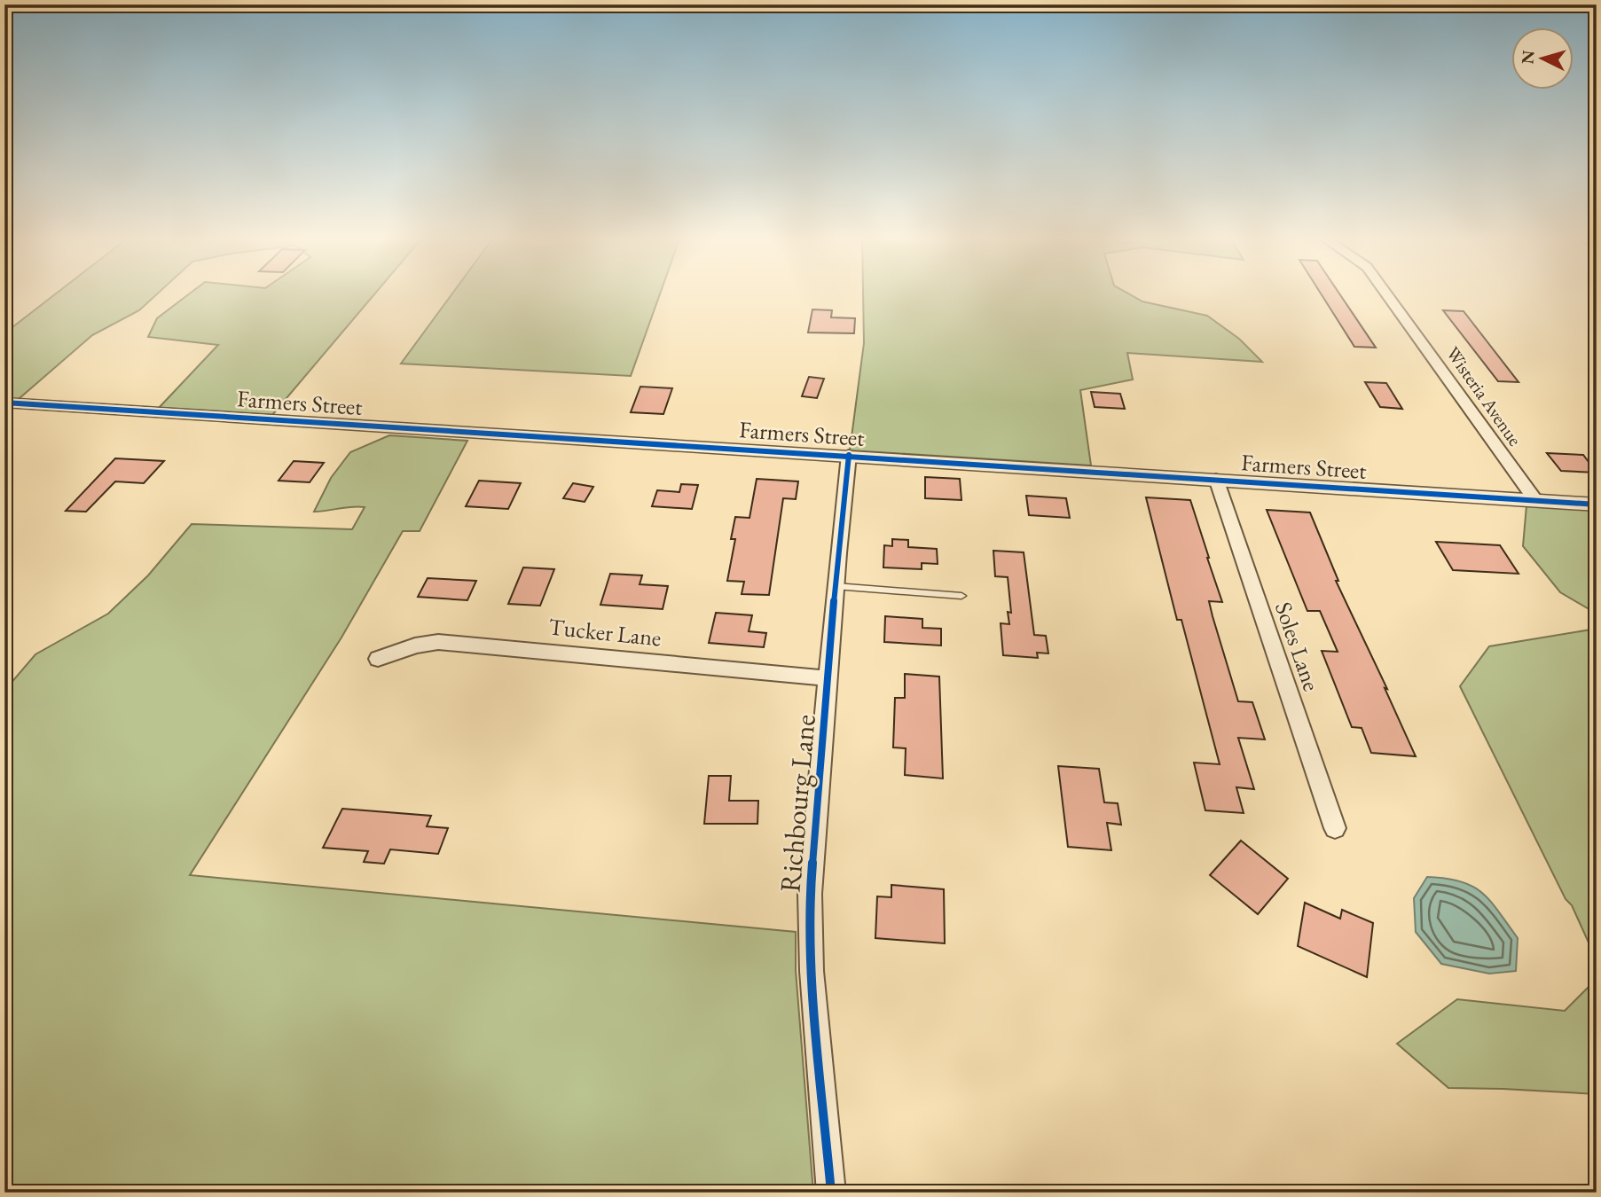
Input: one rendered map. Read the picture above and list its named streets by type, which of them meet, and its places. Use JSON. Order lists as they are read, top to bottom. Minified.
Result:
{"streets":{"street":["Wisteria Avenue","Farmers Street","Tucker Lane","Soles Lane","Richbourg Lane"]},"crossings":[["Wisteria Avenue","Farmers Street"],["Farmers Street","Soles Lane"],["Farmers Street","Richbourg Lane"],["Tucker Lane","Richbourg Lane"]],"north":"left"}
